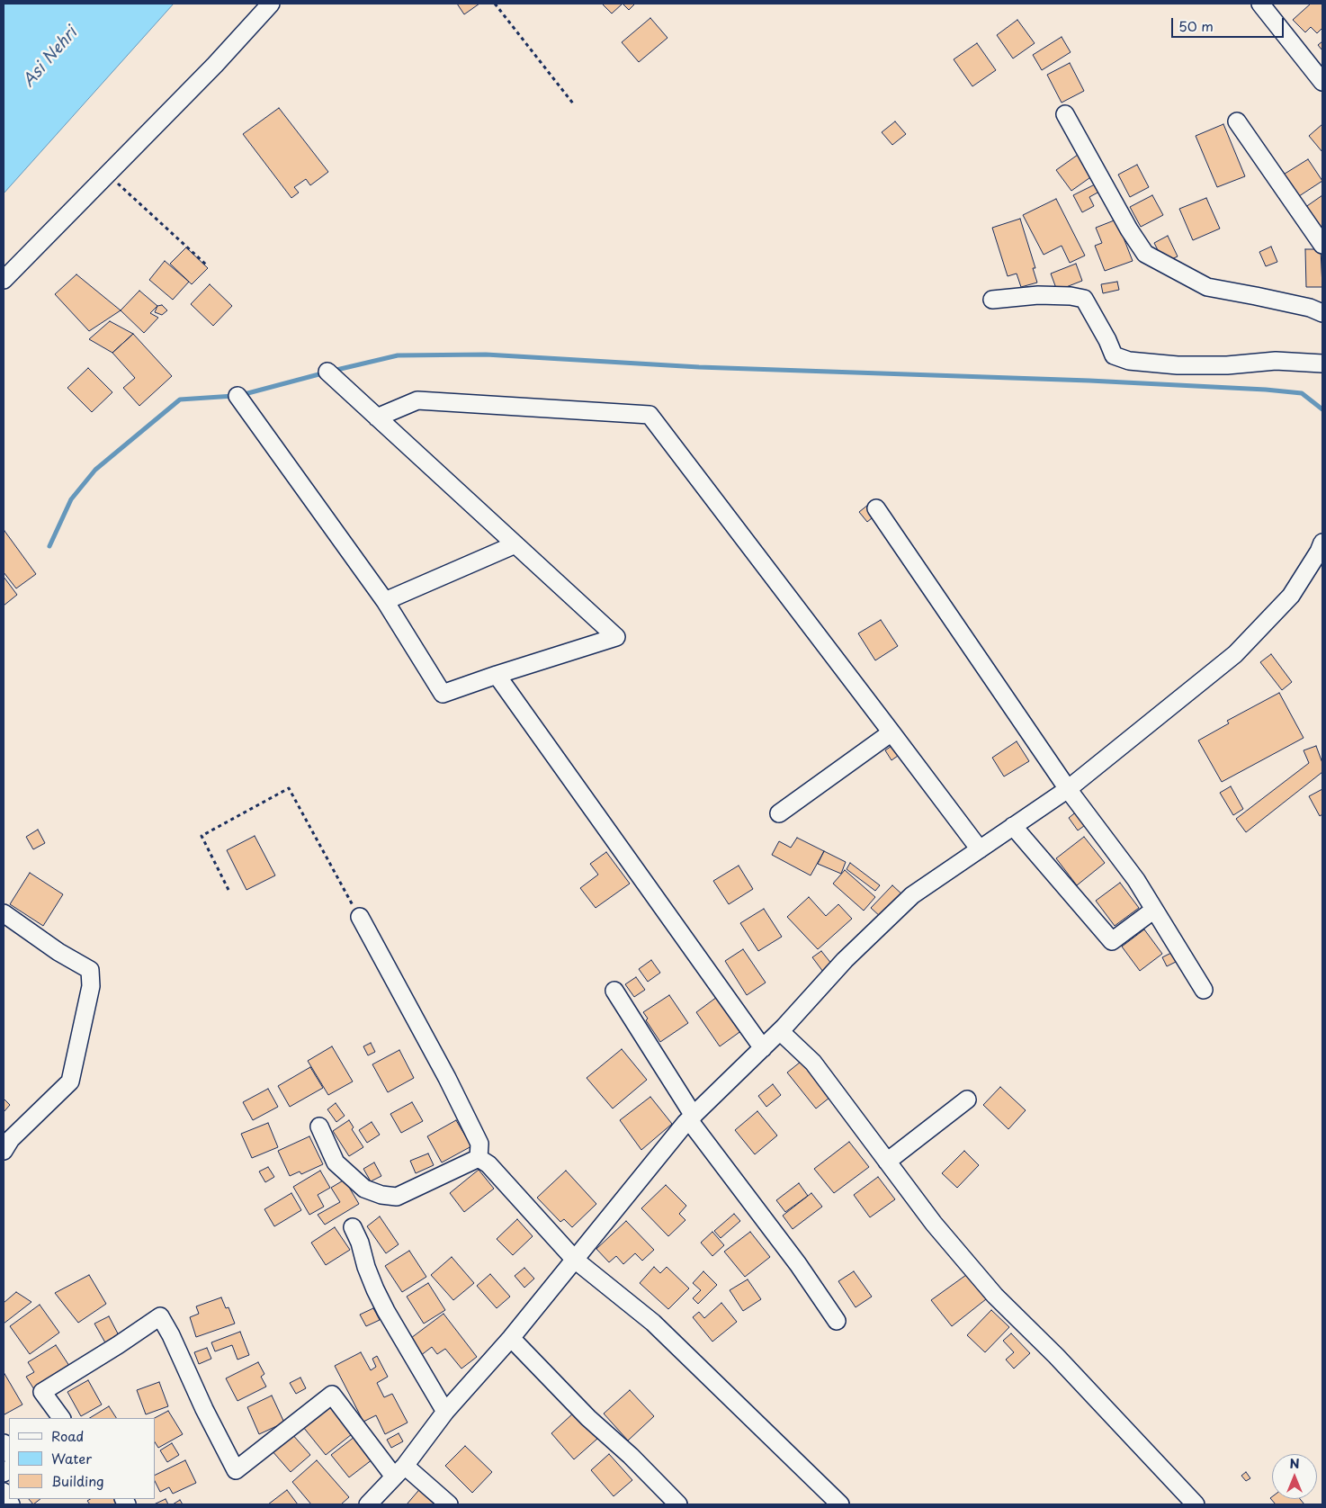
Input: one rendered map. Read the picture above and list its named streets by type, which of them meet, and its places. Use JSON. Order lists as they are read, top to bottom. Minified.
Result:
{"water":["Asi Nehri"],"legend":["Road","Water","Building"],"scale_bar":"50 m","north":"top"}
